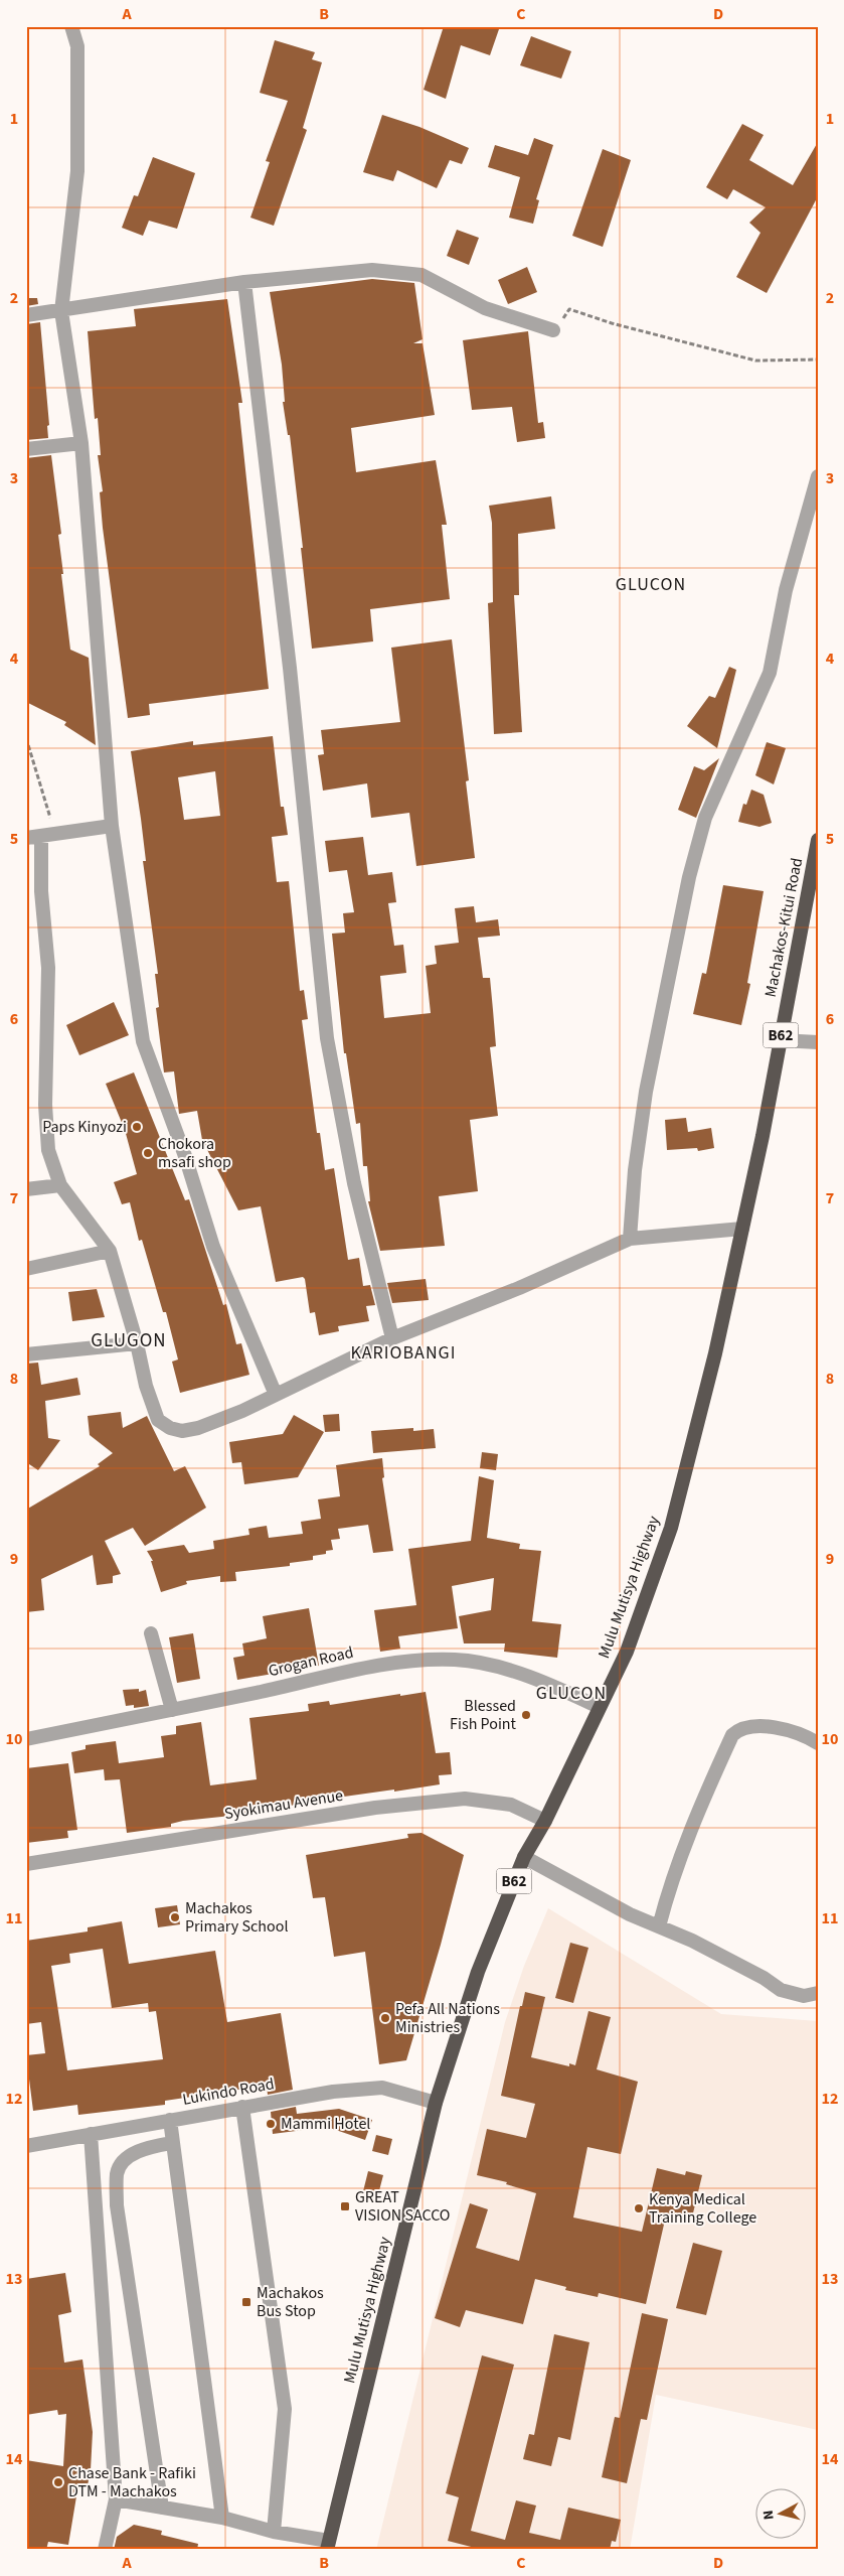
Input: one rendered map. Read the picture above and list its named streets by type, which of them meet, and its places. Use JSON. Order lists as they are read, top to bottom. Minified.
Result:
{"streets":{"highway":["Machakos-Kitui Road","B62","Mulu Mutisya Highway"],"street":["Grogan Road","Syokimau Avenue","Lukindo Road"]},"crossings":[["Machakos-Kitui Road","Mulu Mutisya Highway"],["Mulu Mutisya Highway","Grogan Road"],["Mulu Mutisya Highway","Syokimau Avenue"],["Mulu Mutisya Highway","Lukindo Road"]],"districts":["GLUCON","GLUGON","KARIOBANGI","GLUCON"],"places":{"other":["Paps Kinyozi","Chokora msafi shop","Blessed Fish Point","Machakos Primary School","Pefa All Nations Ministries","Mammi Hotel","Kenya Medical Training College","Chase Bank - Rafiki DTM - Machakos"],"transit":["GREAT VISION SACCO","Machakos Bus Stop"]},"north":"left","grid":{"columns":["A","B","C","D"],"rows":["1","2","3","4","5","6","7","8","9","10","11","12","13","14"]}}
